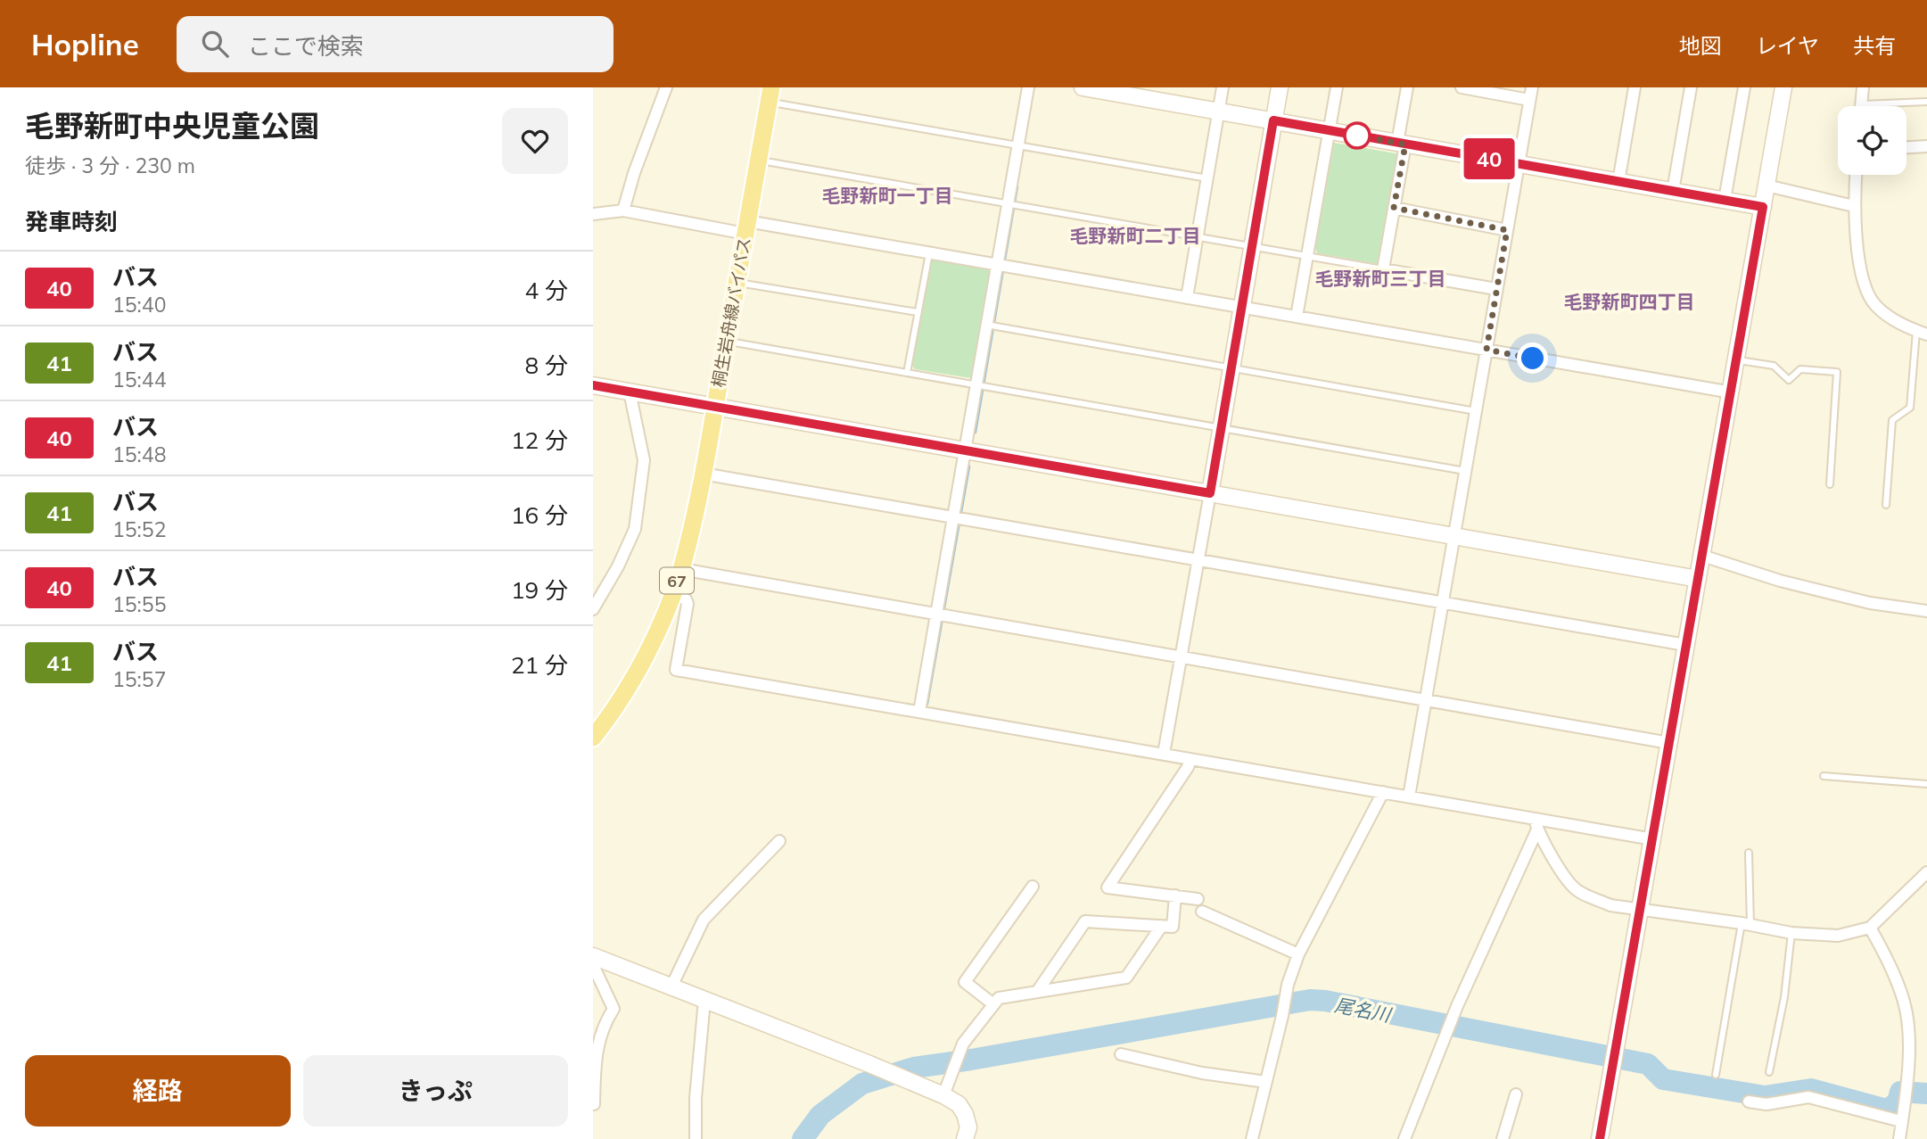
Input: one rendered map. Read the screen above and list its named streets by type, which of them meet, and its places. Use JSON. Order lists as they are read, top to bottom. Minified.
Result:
{"streets":{"main road":["桐生岩舟線バイパス","67"]},"districts":["毛野新町一丁目","毛野新町二丁目","毛野新町三丁目","毛野新町四丁目"],"water":["尾名川"],"lines":["bus line 40"],"page":{"header":"Hopline","search":"ここで検索","nav":["地図","レイヤ","共有"],"heading":[["毛野新町中央児童公園","徒歩 · 3 分 · 230 m"],"発車時刻"],"on_map":"40","list":[{"mark":"40","name":"バス","note":"15:40","value":"4 分"},{"mark":"41","name":"バス","note":"15:44","value":"8 分"},{"mark":"40","name":"バス","note":"15:48","value":"12 分"},{"mark":"41","name":"バス","note":"15:52","value":"16 分"},{"mark":"40","name":"バス","note":"15:55","value":"19 分"},{"mark":"41","name":"バス","note":"15:57","value":"21 分"}],"buttons":["経路","きっぷ"]}}
